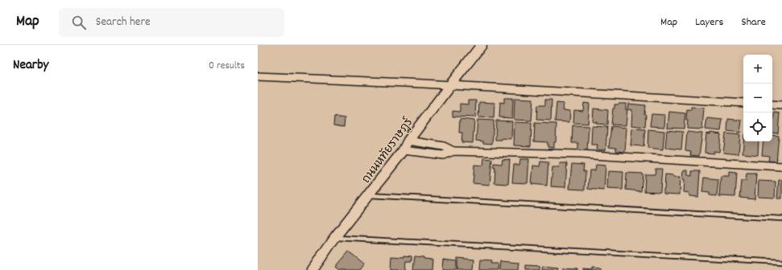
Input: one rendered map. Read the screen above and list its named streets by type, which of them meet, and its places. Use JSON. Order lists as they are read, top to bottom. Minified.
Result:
{"streets":{"main road":["ถนนหทัยราษฎร์"]},"page":{"header":"Map","search":"Search here","nav":["Map","Layers","Share"],"heading":["Nearby","0 results"],"map_buttons":["+","−"]}}
